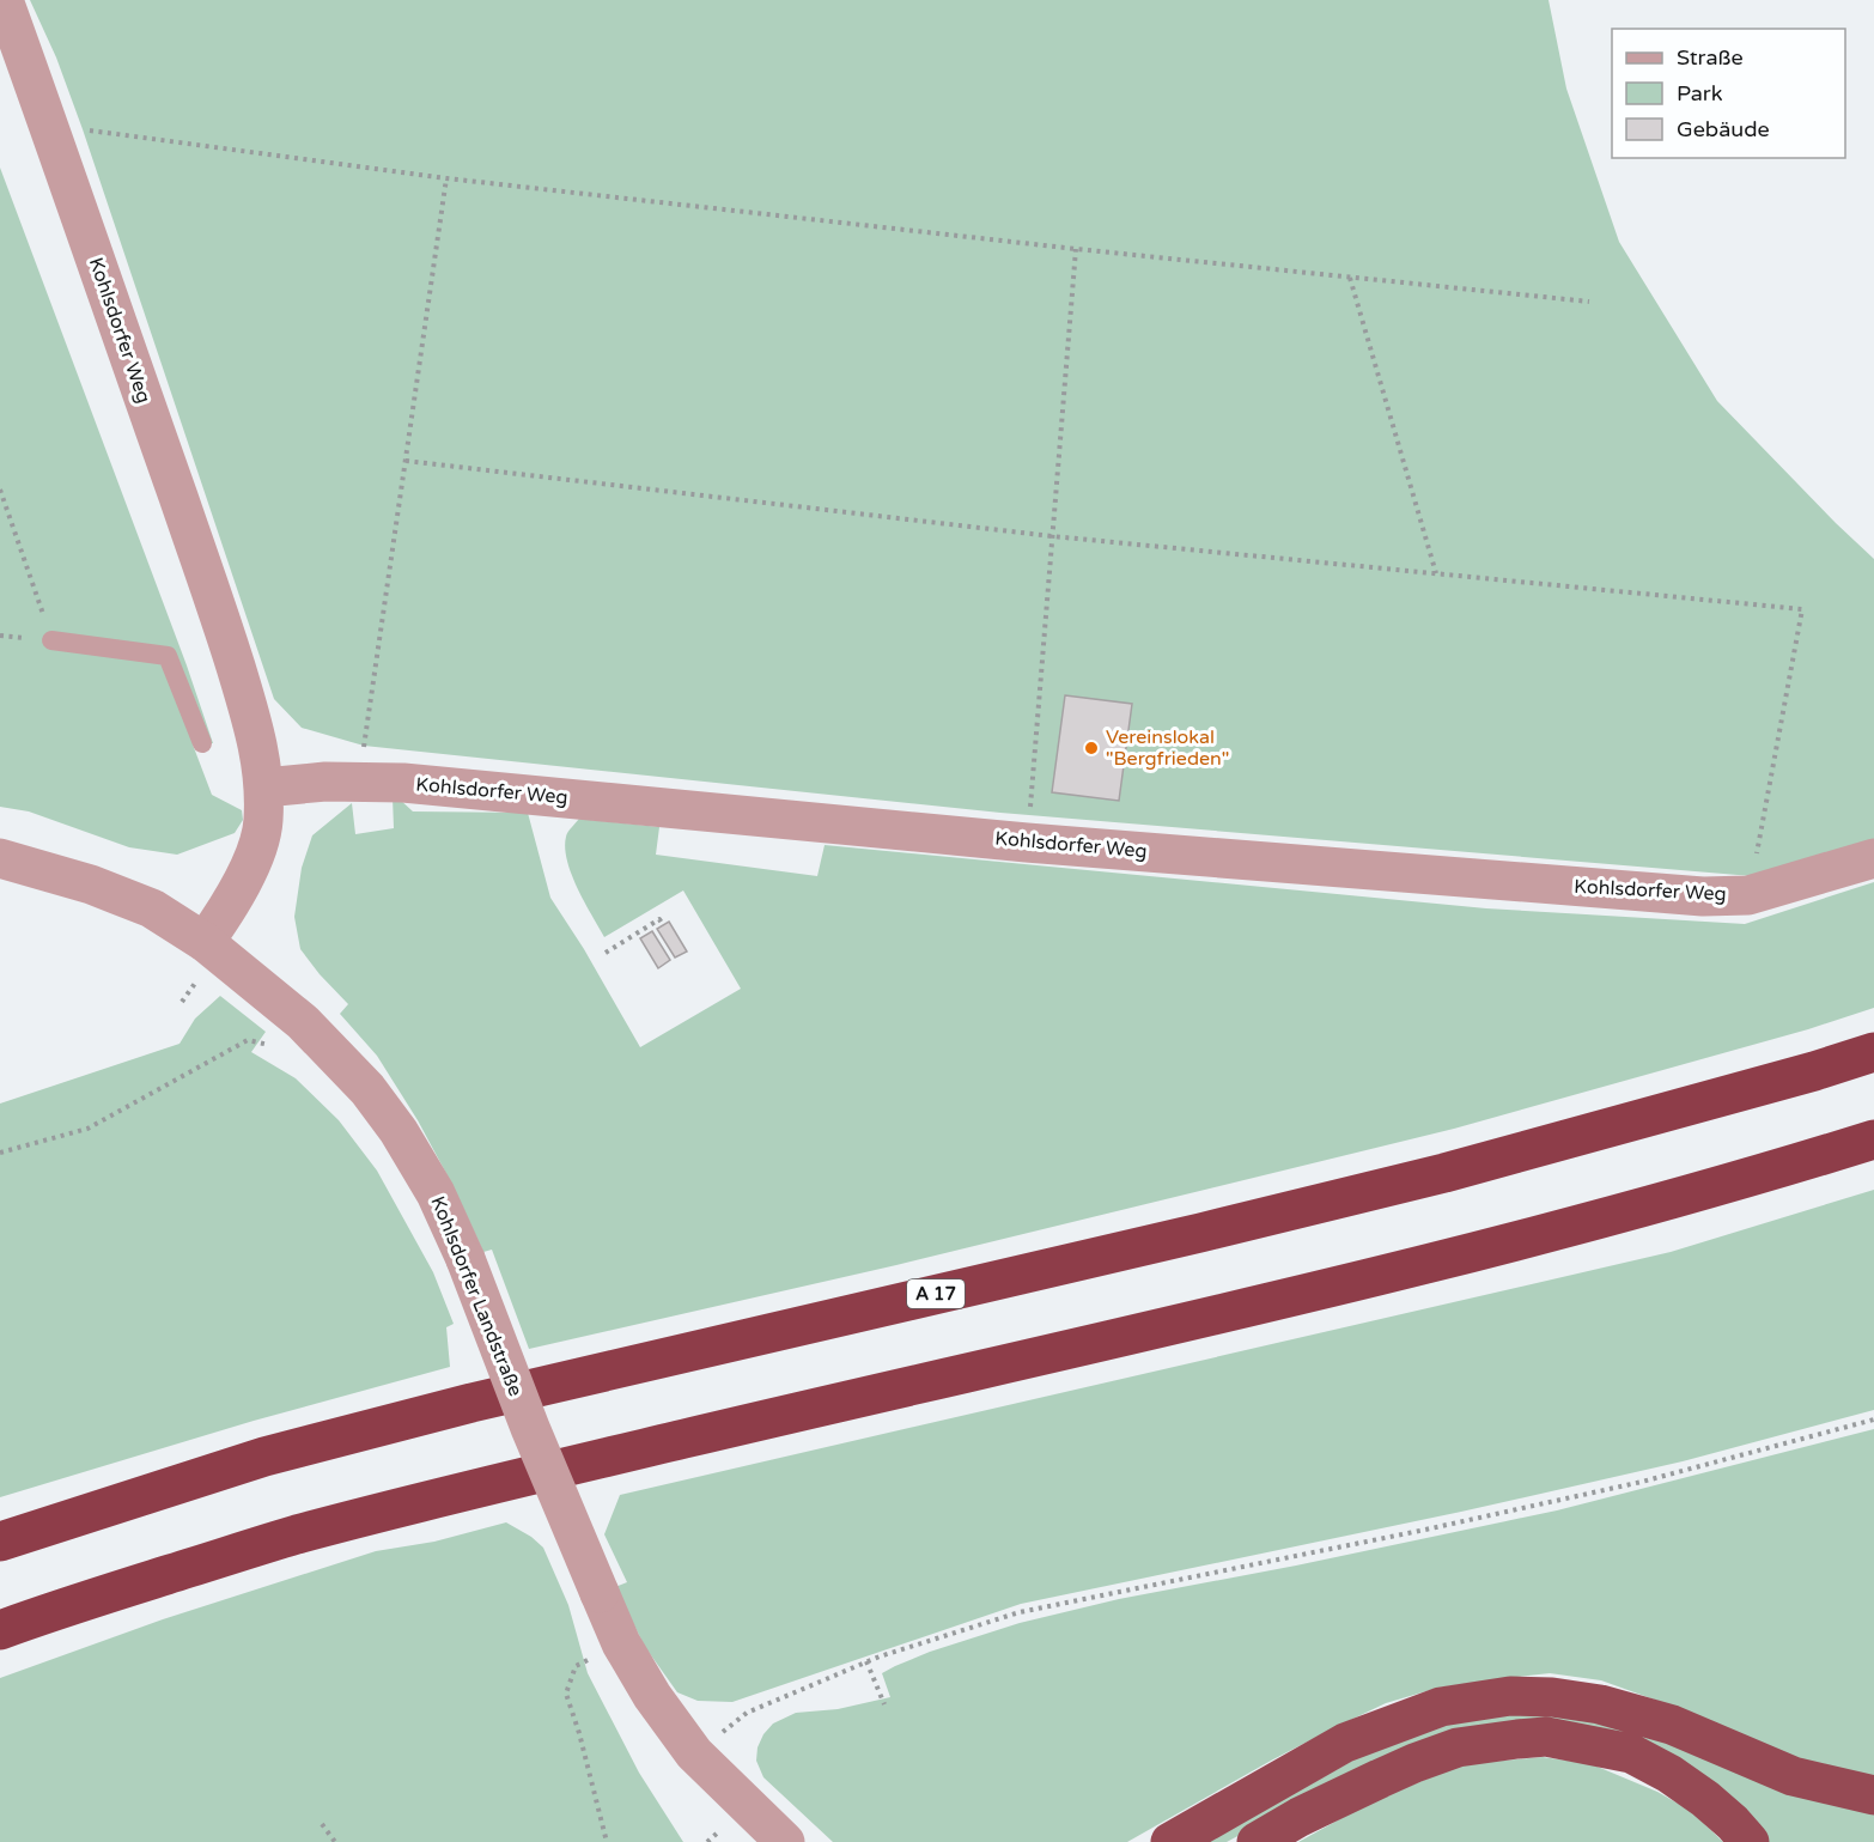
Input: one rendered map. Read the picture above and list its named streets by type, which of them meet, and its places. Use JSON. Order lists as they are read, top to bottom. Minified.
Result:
{"streets":{"highway":["A 17"],"street":["Kohlsdorfer Weg","Kohlsdorfer Landstraße"]},"crossings":[["Kohlsdorfer Weg","Kohlsdorfer Landstraße"]],"places":["Vereinslokal \"Bergfrieden\""],"legend":["Straße","Park","Gebäude"]}
